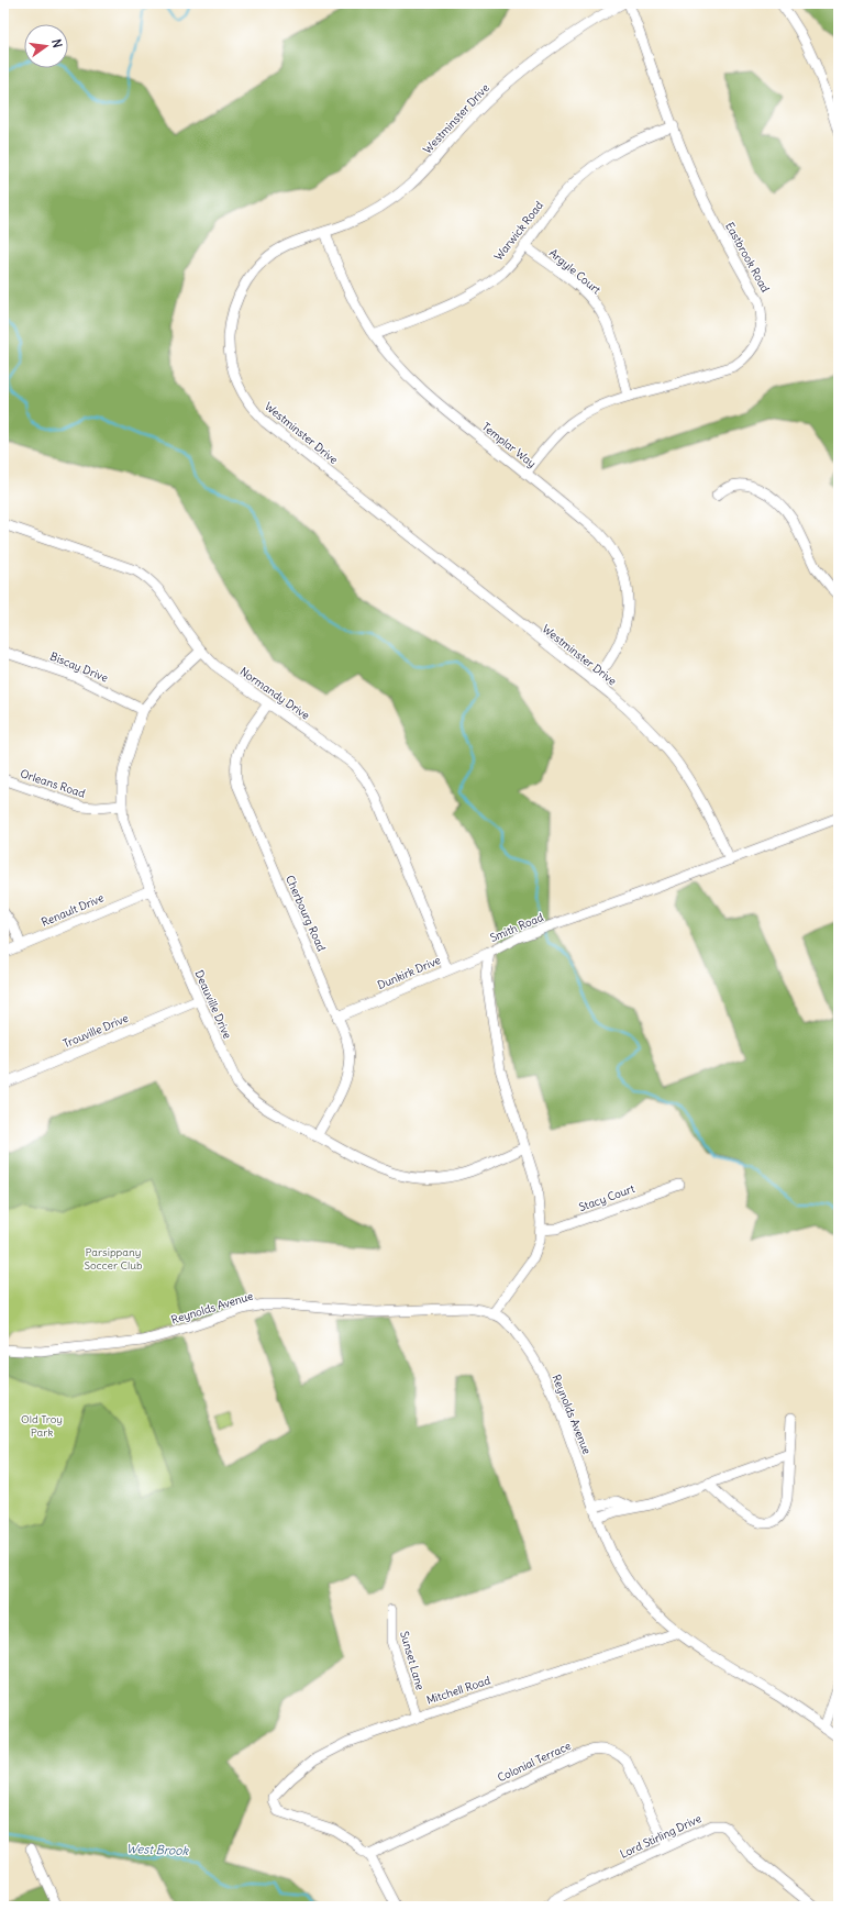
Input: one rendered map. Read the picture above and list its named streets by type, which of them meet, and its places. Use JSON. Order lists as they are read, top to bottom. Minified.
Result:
{"streets":{"street":["Westminster Drive","Warwick Road","Eastbrook Road","Argyle Court","Templar Way","Biscay Drive","Normandy Drive","Orleans Road","Renault Drive","Cherbourg Road","Smith Road","Dunkirk Drive","Deauville Drive","Trouville Drive","Stacy Court","Reynolds Avenue","Sunset Lane","Mitchell Road","Colonial Terrace","Lord Stirling Drive"]},"crossings":[["Westminster Drive","Templar Way"],["Westminster Drive","Smith Road"],["Warwick Road","Eastbrook Road"],["Warwick Road","Argyle Court"],["Warwick Road","Templar Way"],["Eastbrook Road","Argyle Court"],["Eastbrook Road","Templar Way"],["Biscay Drive","Deauville Drive"],["Normandy Drive","Cherbourg Road"],["Normandy Drive","Dunkirk Drive"],["Normandy Drive","Deauville Drive"],["Orleans Road","Deauville Drive"],["Renault Drive","Deauville Drive"],["Cherbourg Road","Dunkirk Drive"],["Cherbourg Road","Deauville Drive"],["Smith Road","Dunkirk Drive"],["Smith Road","Deauville Drive"],["Smith Road","Stacy Court"],["Smith Road","Reynolds Avenue"],["Deauville Drive","Trouville Drive"],["Reynolds Avenue","Mitchell Road"],["Sunset Lane","Mitchell Road"],["Mitchell Road","Colonial Terrace"],["Colonial Terrace","Lord Stirling Drive"]],"water":["West Brook"],"parks":["Parsippany Soccer Club","Old Troy Park"],"north":"right"}
